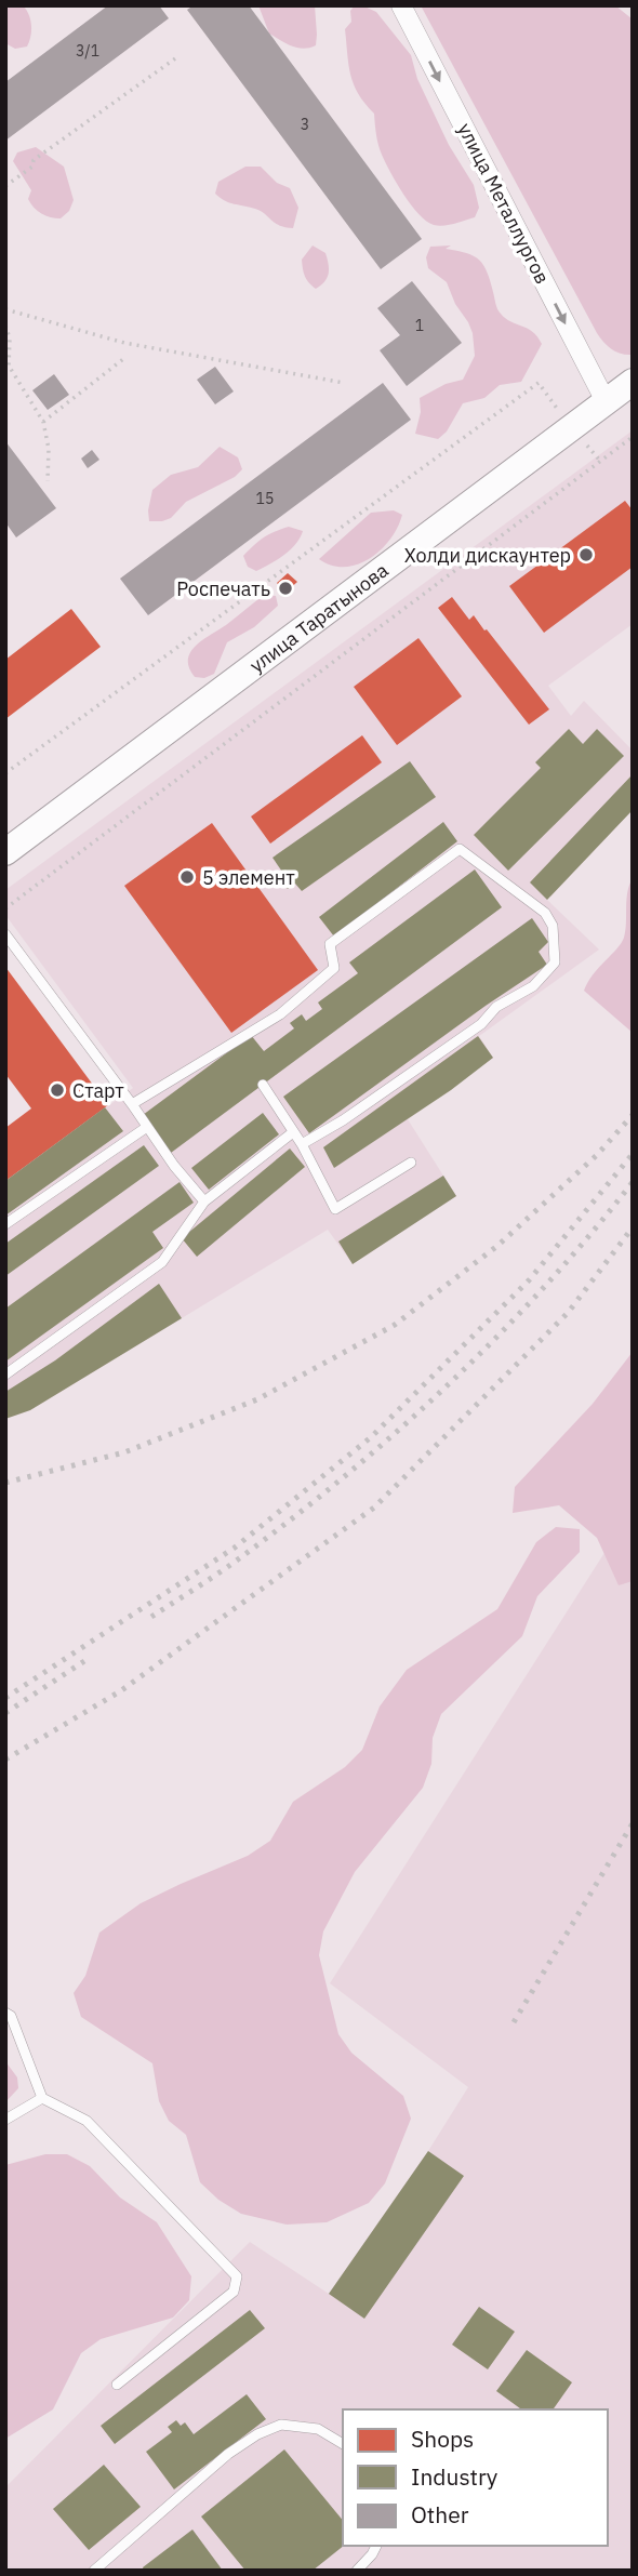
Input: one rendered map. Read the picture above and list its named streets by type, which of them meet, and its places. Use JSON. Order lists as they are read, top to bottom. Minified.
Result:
{"streets":{"street":["улица Металлургов","улица Таратынова"]},"crossings":[["улица Металлургов","улица Таратынова"]],"one_way":["улица Металлургов"],"places":["Холди дискаунтер","Роспечать","5 элемент","Старт"],"house_numbers":["3/1","3","1","15"],"legend":["Shops","Industry","Other"]}
